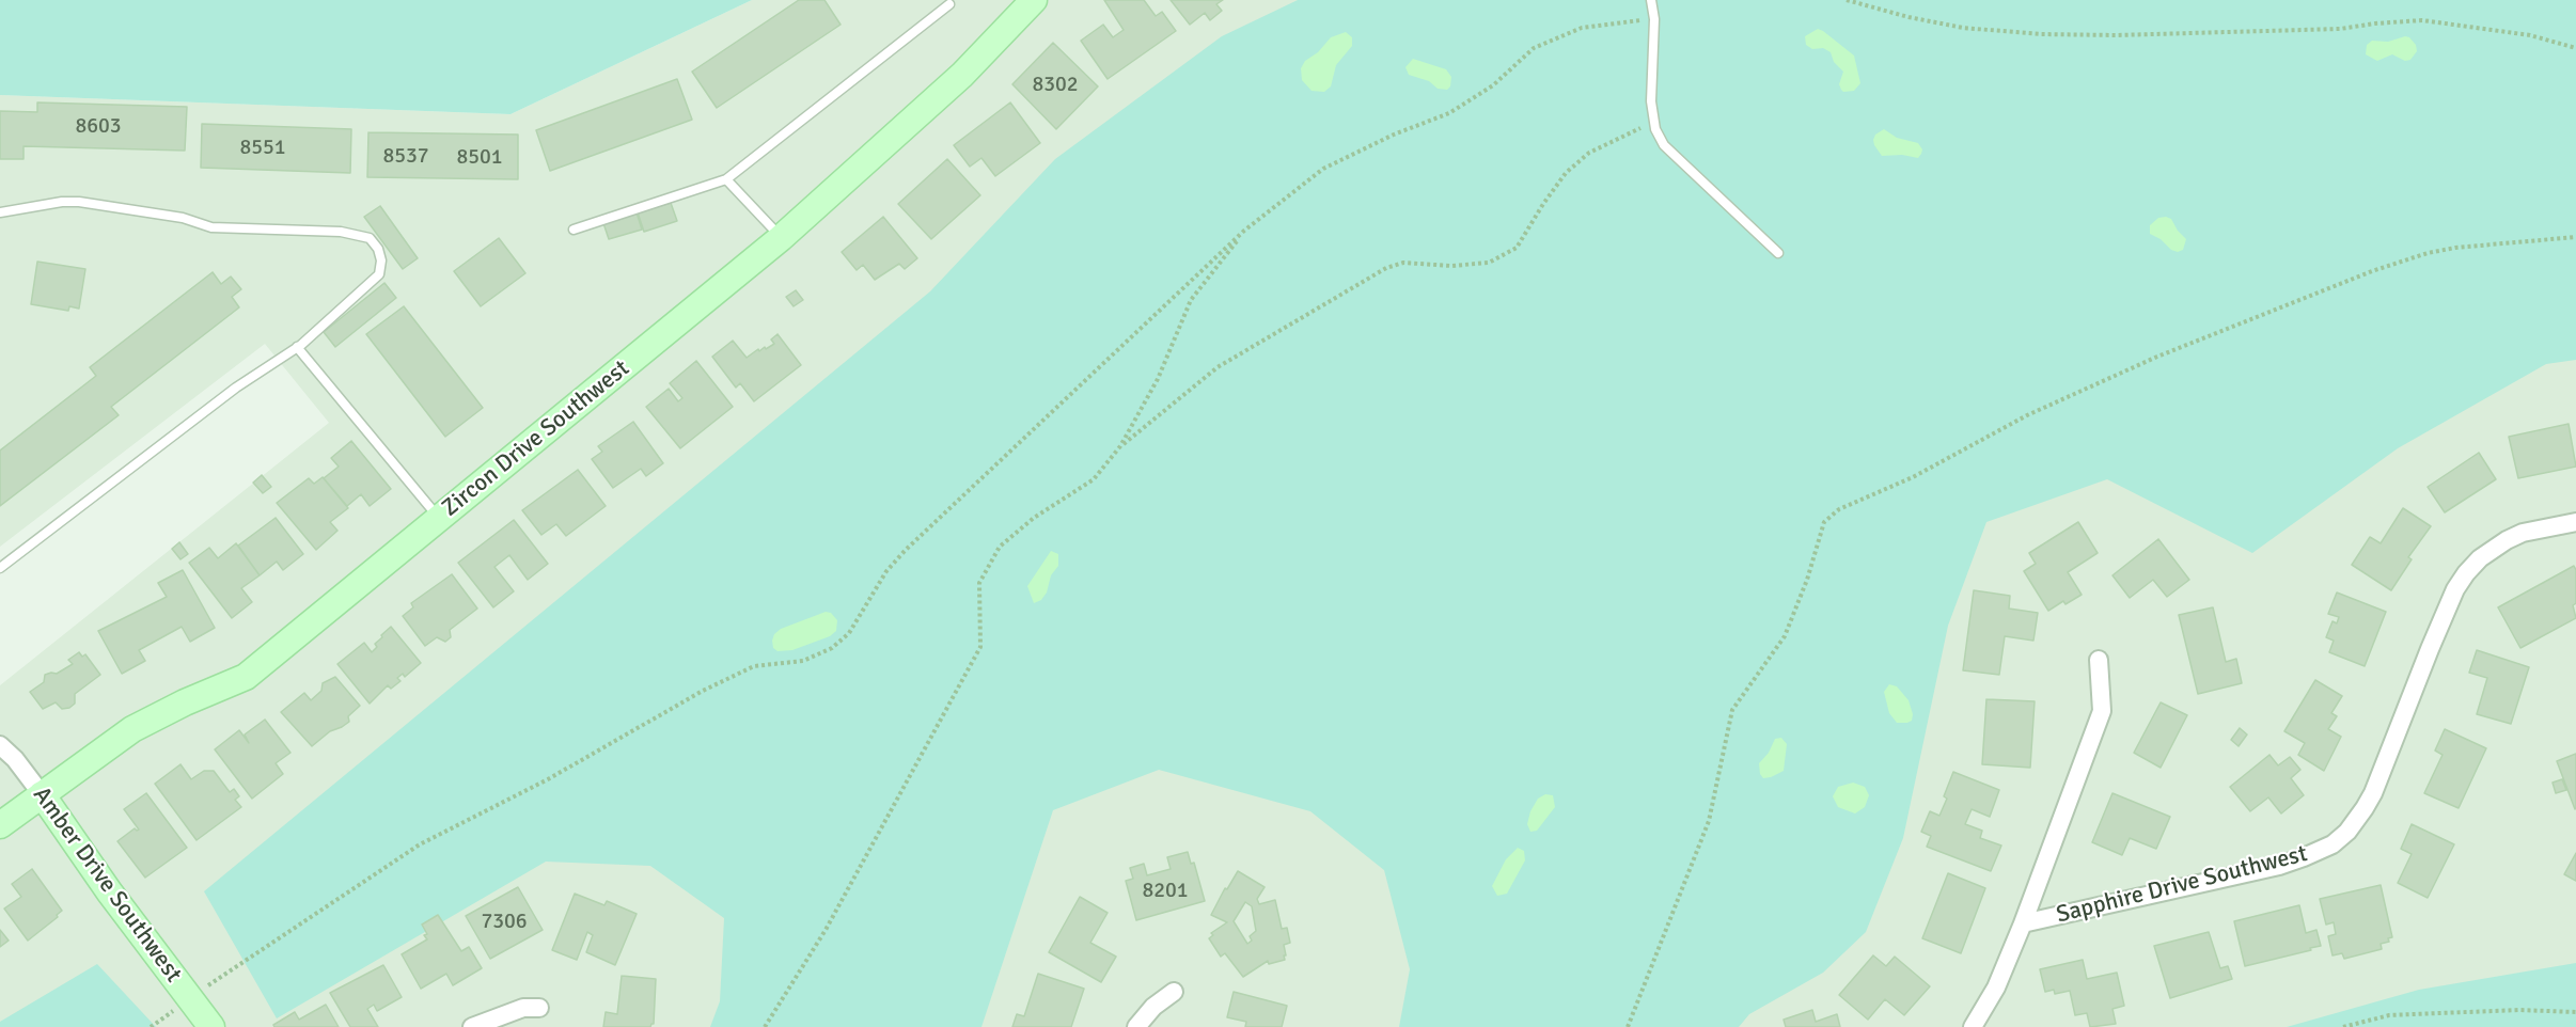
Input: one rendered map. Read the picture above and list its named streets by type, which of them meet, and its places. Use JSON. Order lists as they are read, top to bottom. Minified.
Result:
{"streets":{"street":["Zircon Drive Southwest","Amber Drive Southwest","Sapphire Drive Southwest"]},"crossings":[["Zircon Drive Southwest","Amber Drive Southwest"]],"house_numbers":["8302","8603","8551","8537","8501","8201","7306"]}
